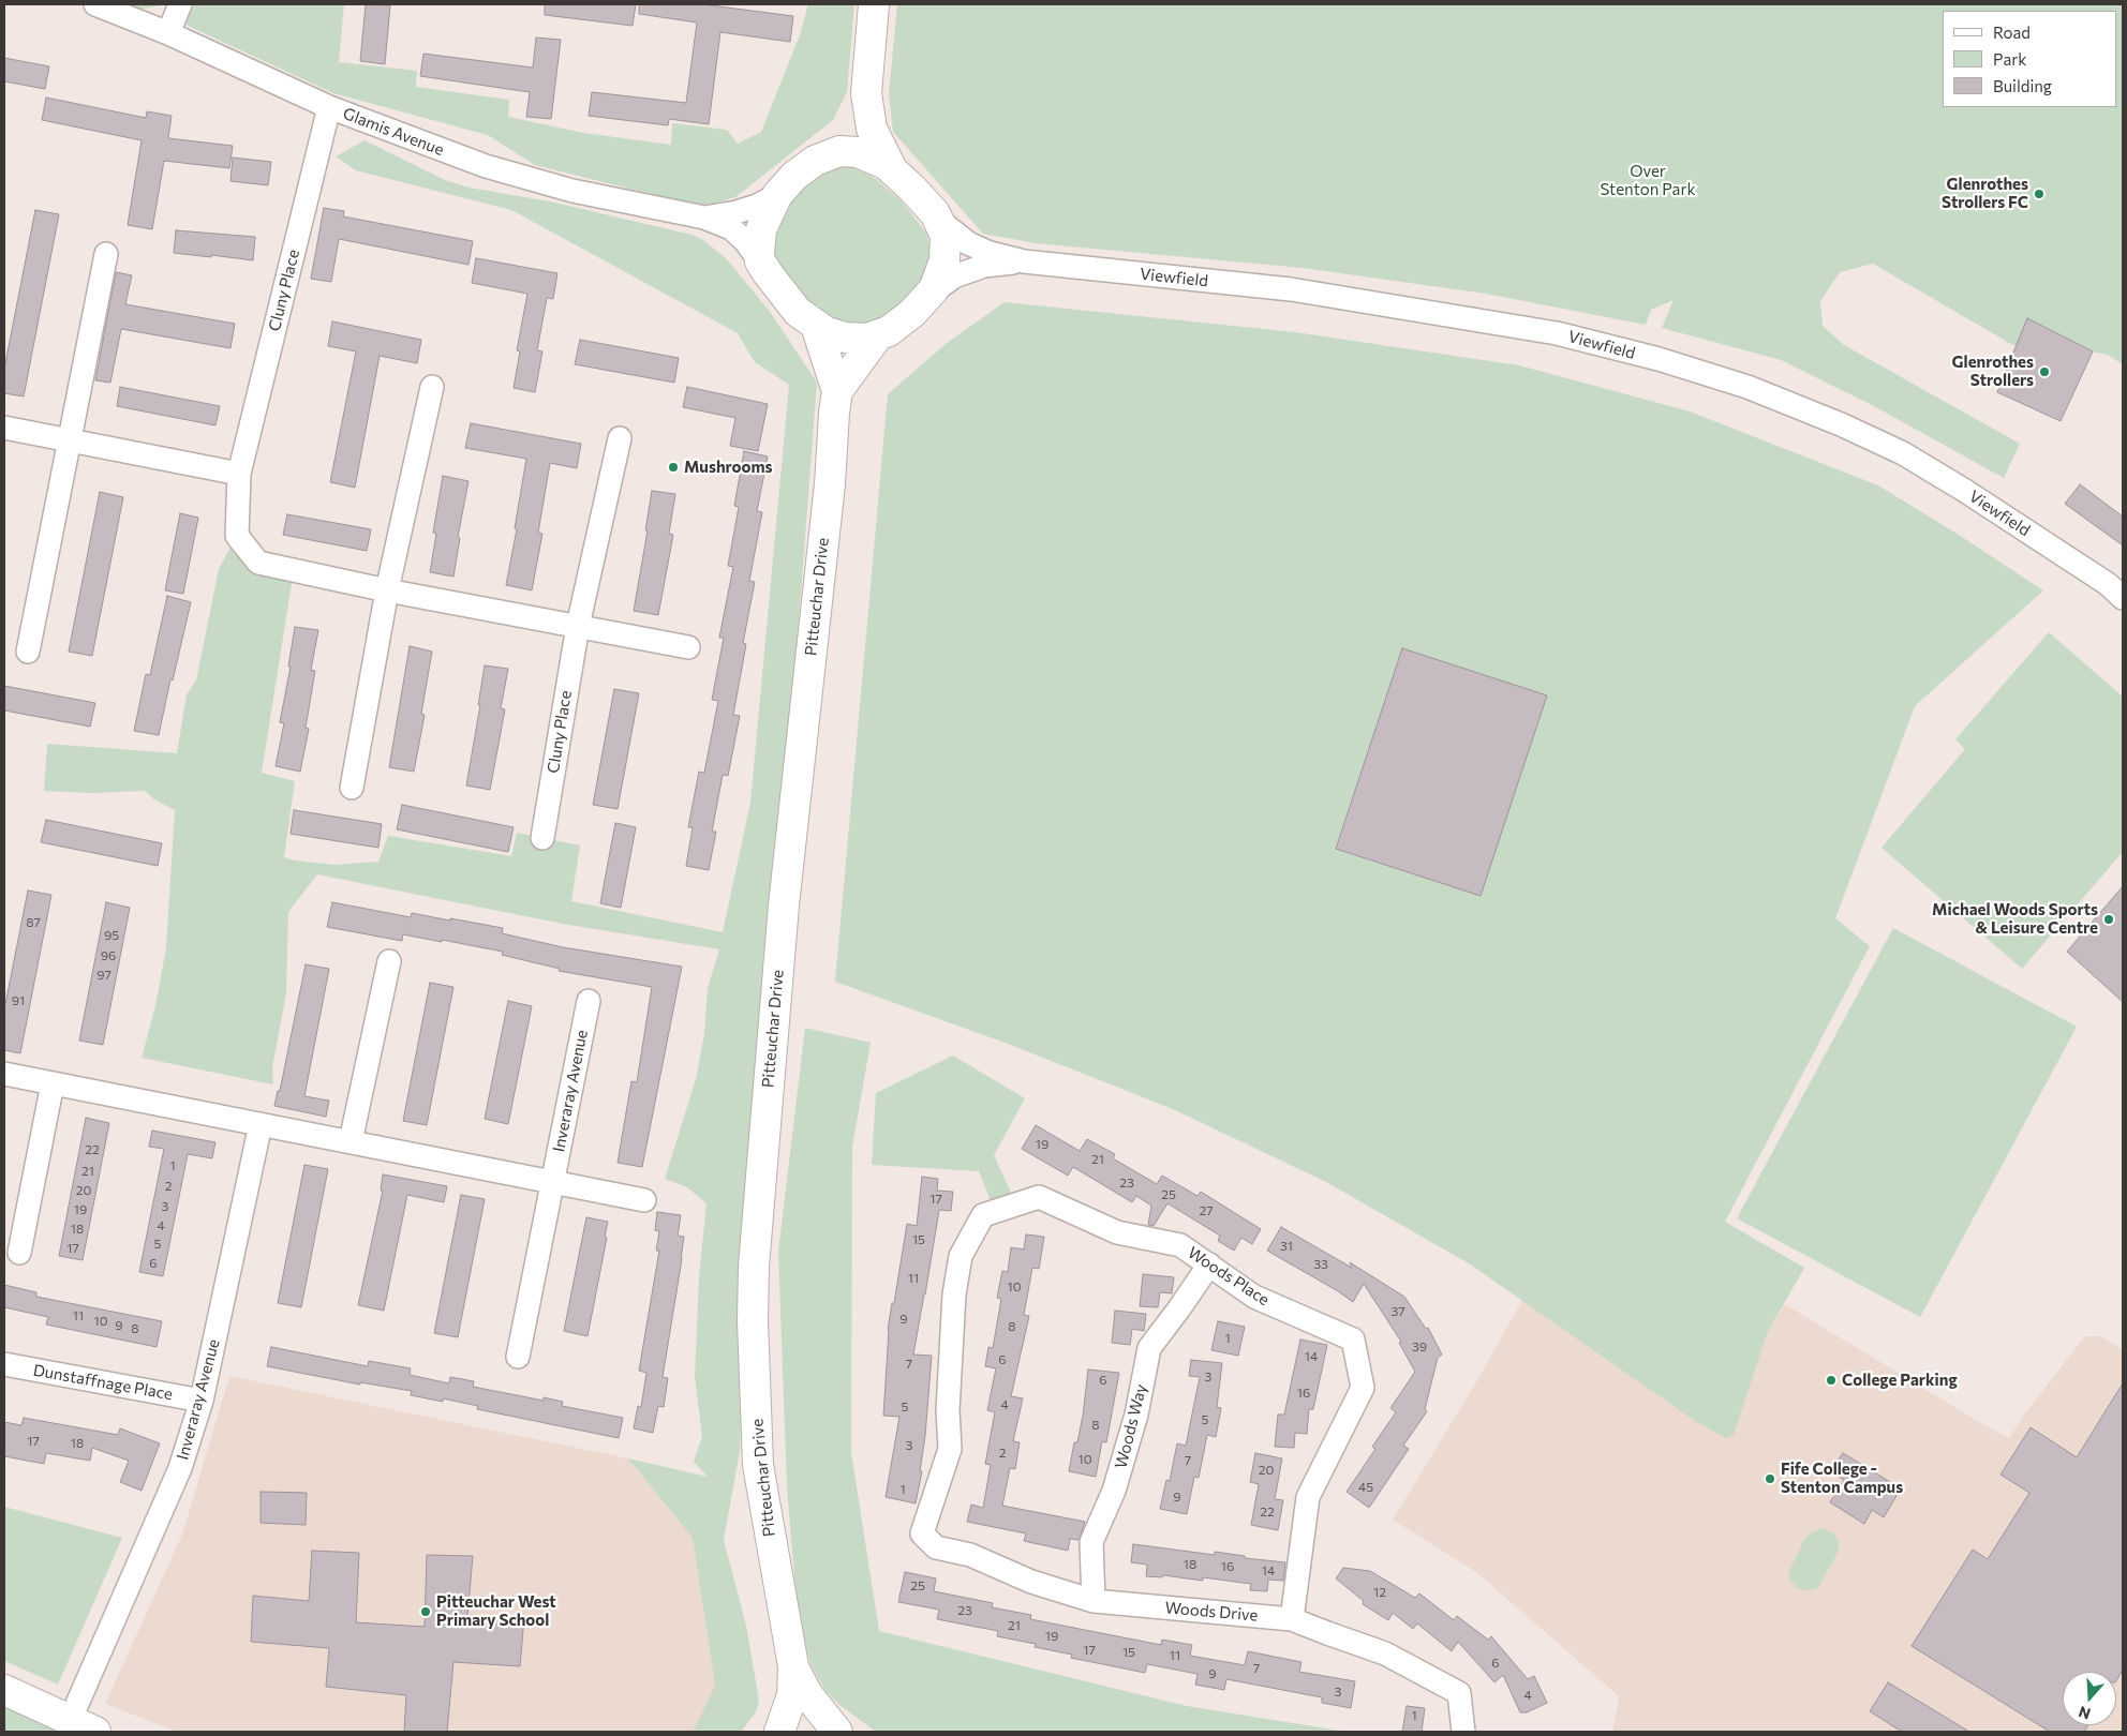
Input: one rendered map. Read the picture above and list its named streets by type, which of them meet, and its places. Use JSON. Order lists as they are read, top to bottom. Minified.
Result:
{"streets":{"street":["Glamis Avenue","Viewfield","Cluny Place","Pitteuchar Drive","Inveraray Avenue","Woods Place","Dunstaffnage Place","Woods Way","Woods Drive"]},"crossings":[["Glamis Avenue","Viewfield"],["Glamis Avenue","Cluny Place"],["Glamis Avenue","Pitteuchar Drive"],["Viewfield","Pitteuchar Drive"],["Inveraray Avenue","Dunstaffnage Place"],["Woods Place","Woods Way"],["Woods Place","Woods Drive"],["Woods Way","Woods Drive"]],"parks":["Over Stenton Park"],"places":["Glenrothes Strollers FC","Glenrothes Strollers","Mushrooms","Michael Woods Sports & Leisure Centre","College Parking","Fife College - Stenton Campus","Pitteuchar West Primary School"],"house_numbers":["87","95","96","97","91","19","22","21","1","21","23","2","20","25","17","3","19","27","4","18","15","5","31","17","6","33","11","10","37","11","9","10","9","8","8","1","39","14","6","7","3","6","16","4","5","5","8","17","18","3","2","10","7","20","45","1","9","22","18","16","14","25","12","23","21","19","17","15","11","6","7","9","3","4","1"],"legend":["Road","Park","Building"],"north":"bottom"}
